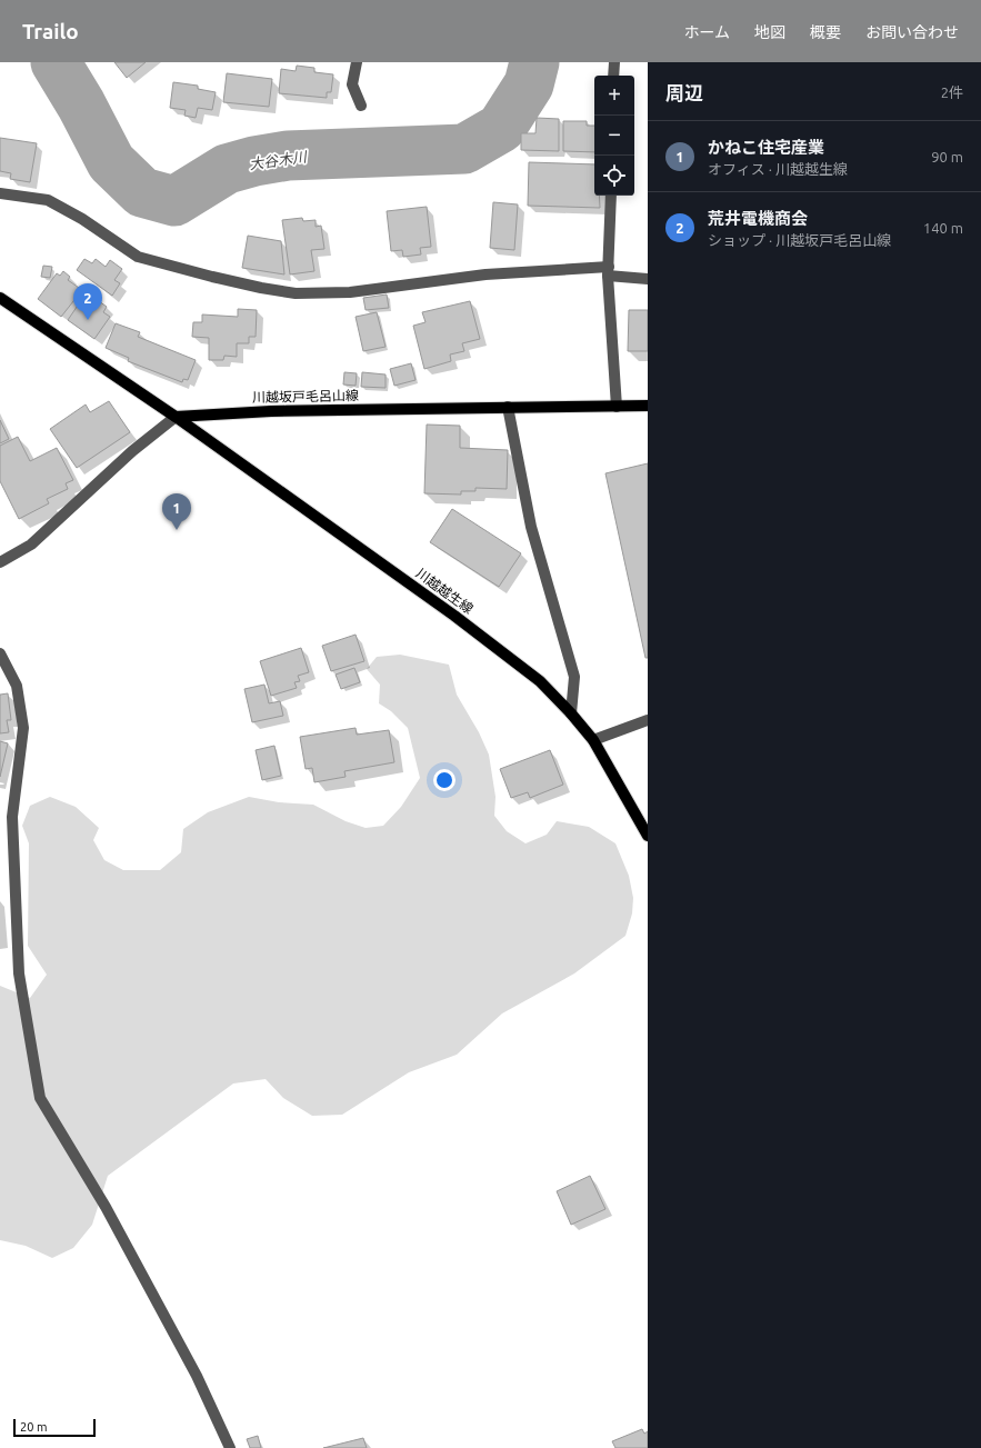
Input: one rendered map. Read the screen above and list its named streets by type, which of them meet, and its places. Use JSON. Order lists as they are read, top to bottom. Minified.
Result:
{"streets":{"main road":["川越坂戸毛呂山線","川越越生線"]},"crossings":[["川越坂戸毛呂山線","川越越生線"]],"water":["大谷木川"],"scale_bar":"20 m","page":{"header":"Trailo","nav":["ホーム","地図","概要","お問い合わせ"],"heading":["周辺","2件"],"map_buttons":["+","−"],"list":[{"mark":"1","name":"かねこ住宅産業","note":"オフィス · 川越越生線","value":"90 m"},{"mark":"2","name":"荒井電機商会","note":"ショップ · 川越坂戸毛呂山線","value":"140 m"}],"pins":["2","1"],"scale":"20 m"}}
